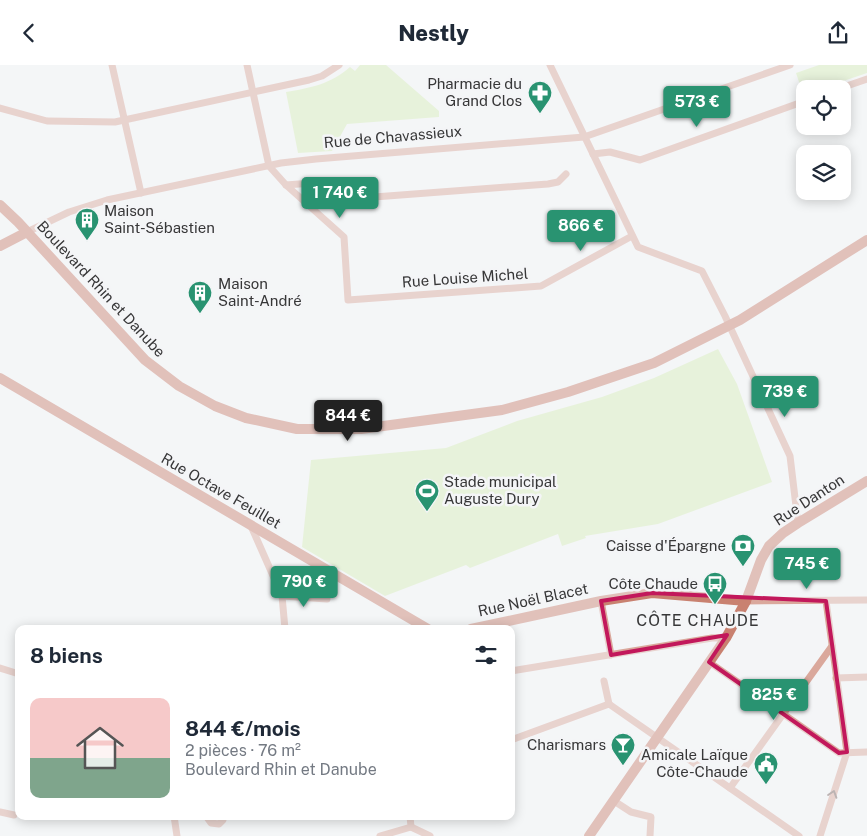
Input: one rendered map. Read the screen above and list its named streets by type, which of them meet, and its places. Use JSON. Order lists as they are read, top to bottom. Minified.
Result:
{"streets":{"street":["Rue de Chavassieux","Rue Louise Michel","Boulevard Rhin et Danube","Rue Octave Feuillet","Rue Danton","Rue Noël Blacet"]},"crossings":[["Rue de Chavassieux","Boulevard Rhin et Danube"],["Rue Danton","Rue Noël Blacet"]],"districts":["CÔTE CHAUDE"],"places":{"pharmacy":["Pharmacie du Grand Clos"],"building":["Maison Saint-Sébastien","Maison Saint-André"],"sports":["Stade municipal Auguste Dury"],"bank":["Caisse d'Épargne"],"bus stop":["Côte Chaude"],"bar":["Charismars"],"public building":["Amicale Laïque Côte-Chaude"]},"page":{"header":"Nestly","price":["573 €","1 740 €","866 €","739 €","844 €","745 €","790 €","825 €"],"heading":"8 biens","list":[{"name":"844 €/mois","note":"2 pièces · 76 m² · Boulevard Rhin et Danube"}]}}
